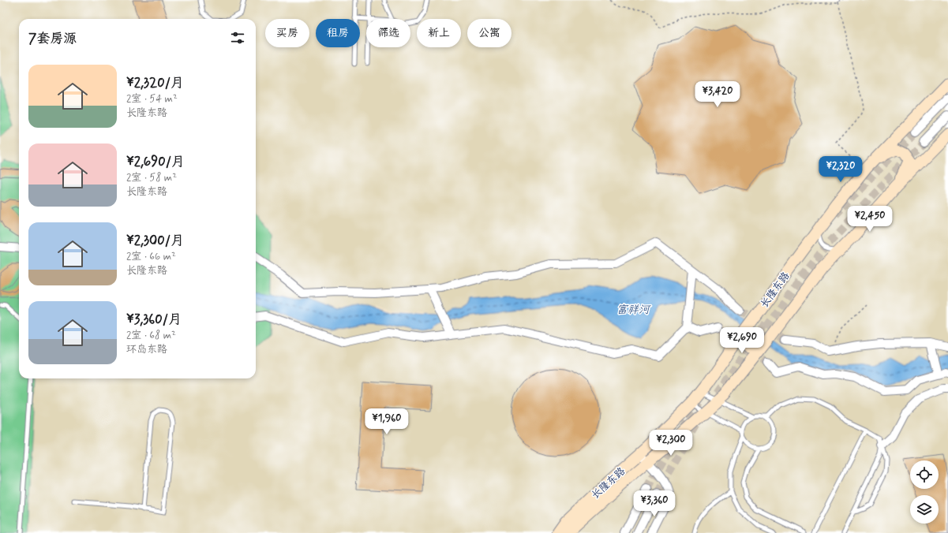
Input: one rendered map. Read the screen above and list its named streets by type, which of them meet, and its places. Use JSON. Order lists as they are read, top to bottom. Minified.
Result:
{"streets":{"main road":["长隆东路"]},"water":["富祥河"],"page":{"chip":["买房","租房","筛选","新上","公寓"],"heading":"7套房源","list":[{"name":"¥2,320/月","note":"2室 · 54 m² · 长隆东路"},{"name":"¥2,690/月","note":"2室 · 58 m² · 长隆东路"},{"name":"¥2,300/月","note":"2室 · 66 m² · 长隆东路"},{"name":"¥3,360/月","note":"2室 · 68 m² · 环岛东路"}],"price":["¥3,420","¥2,320","¥2,450","¥2,690","¥1,960","¥2,300","¥3,360"]}}
